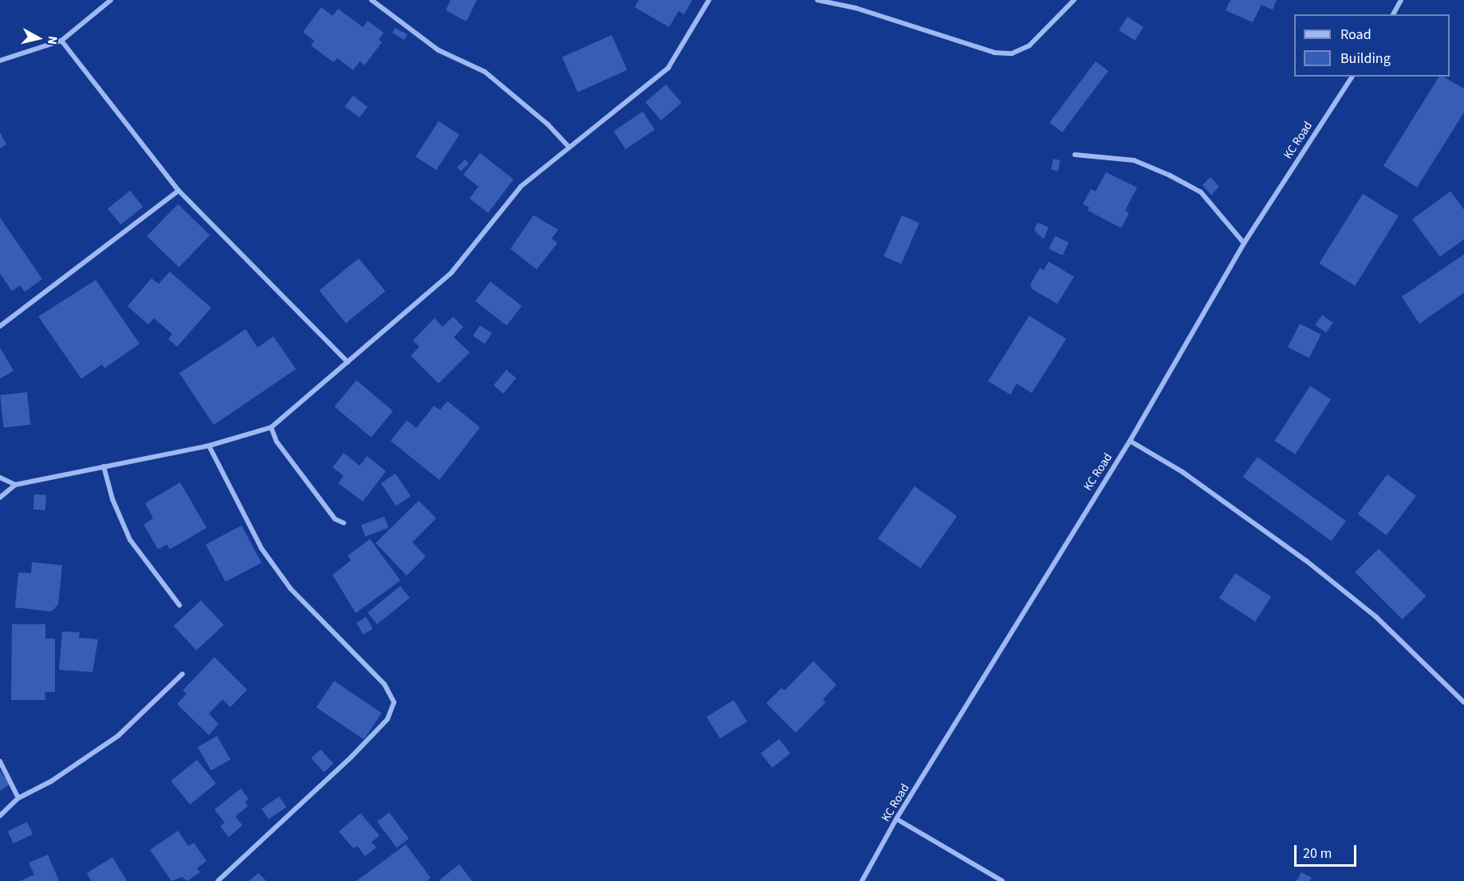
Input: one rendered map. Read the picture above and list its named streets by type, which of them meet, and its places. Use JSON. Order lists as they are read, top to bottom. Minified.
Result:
{"streets":{"street":["KC Road"]},"legend":["Road","Building"],"scale_bar":"20 m","north":"right"}
